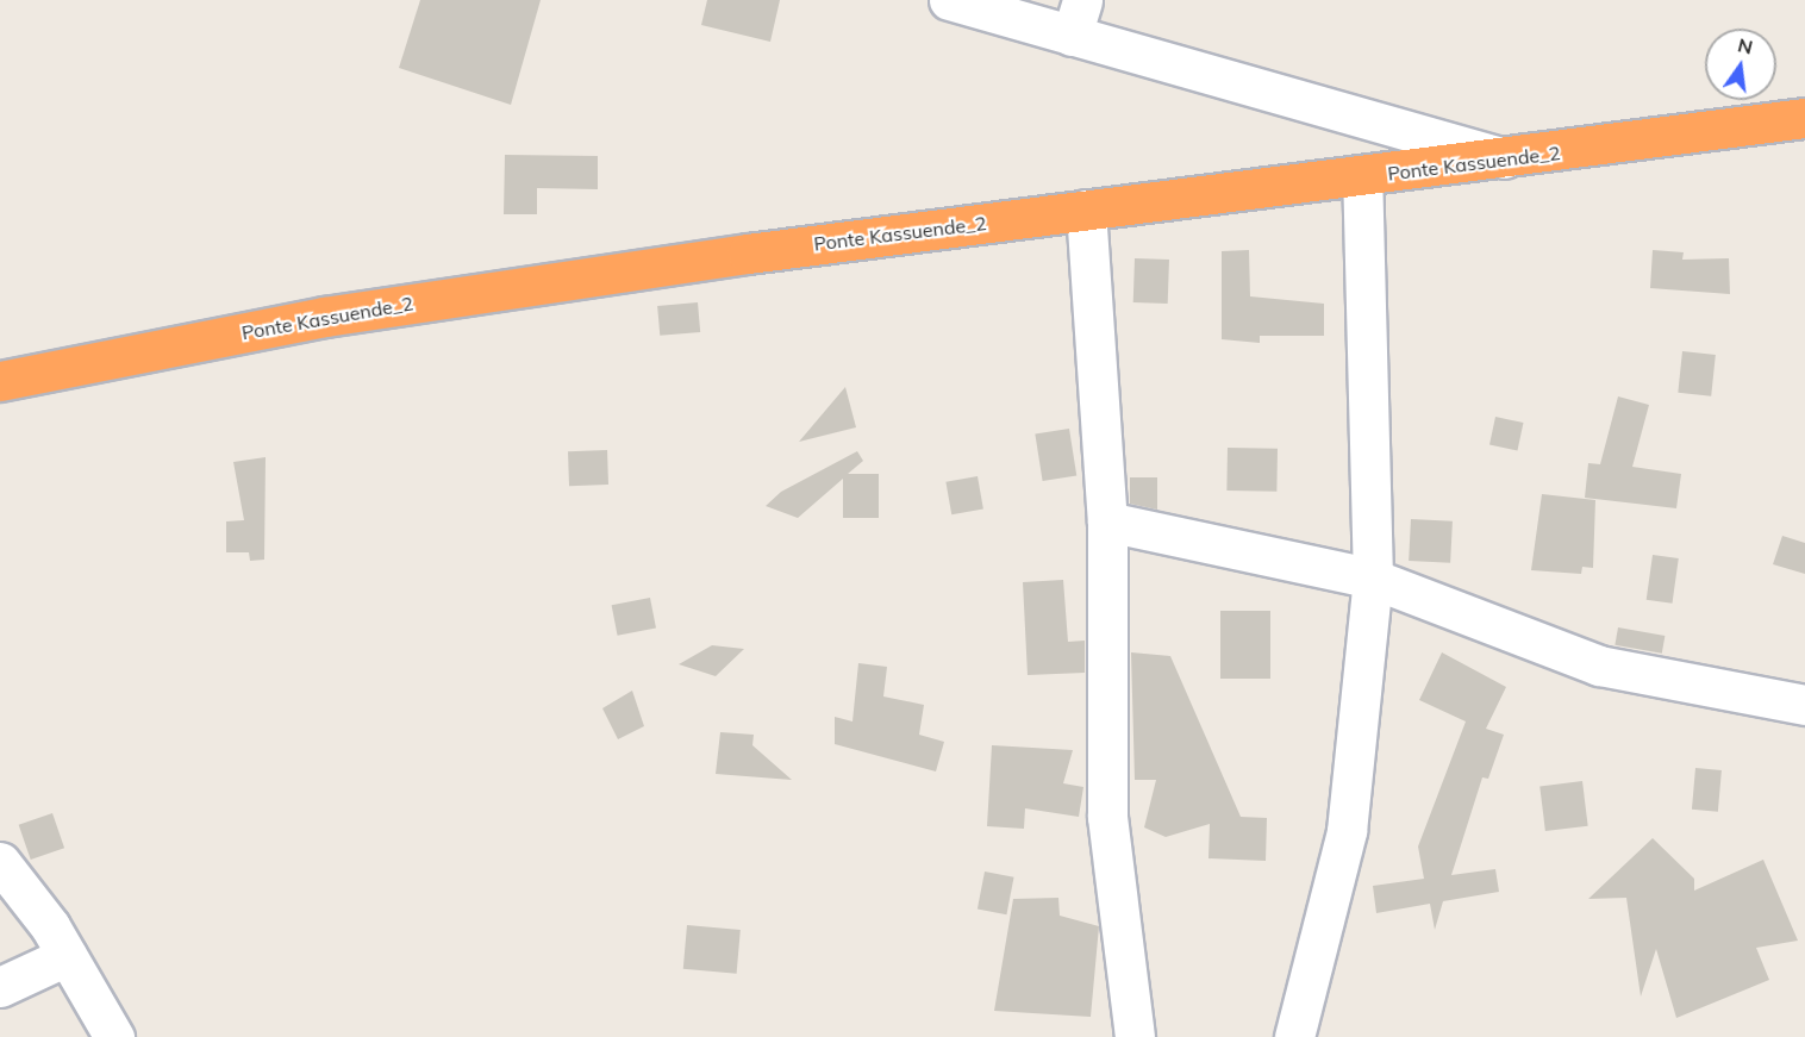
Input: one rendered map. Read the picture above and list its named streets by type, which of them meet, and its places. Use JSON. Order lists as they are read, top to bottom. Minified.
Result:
{"streets":{"highway":["Ponte Kassuende_2"]},"north":"top"}
